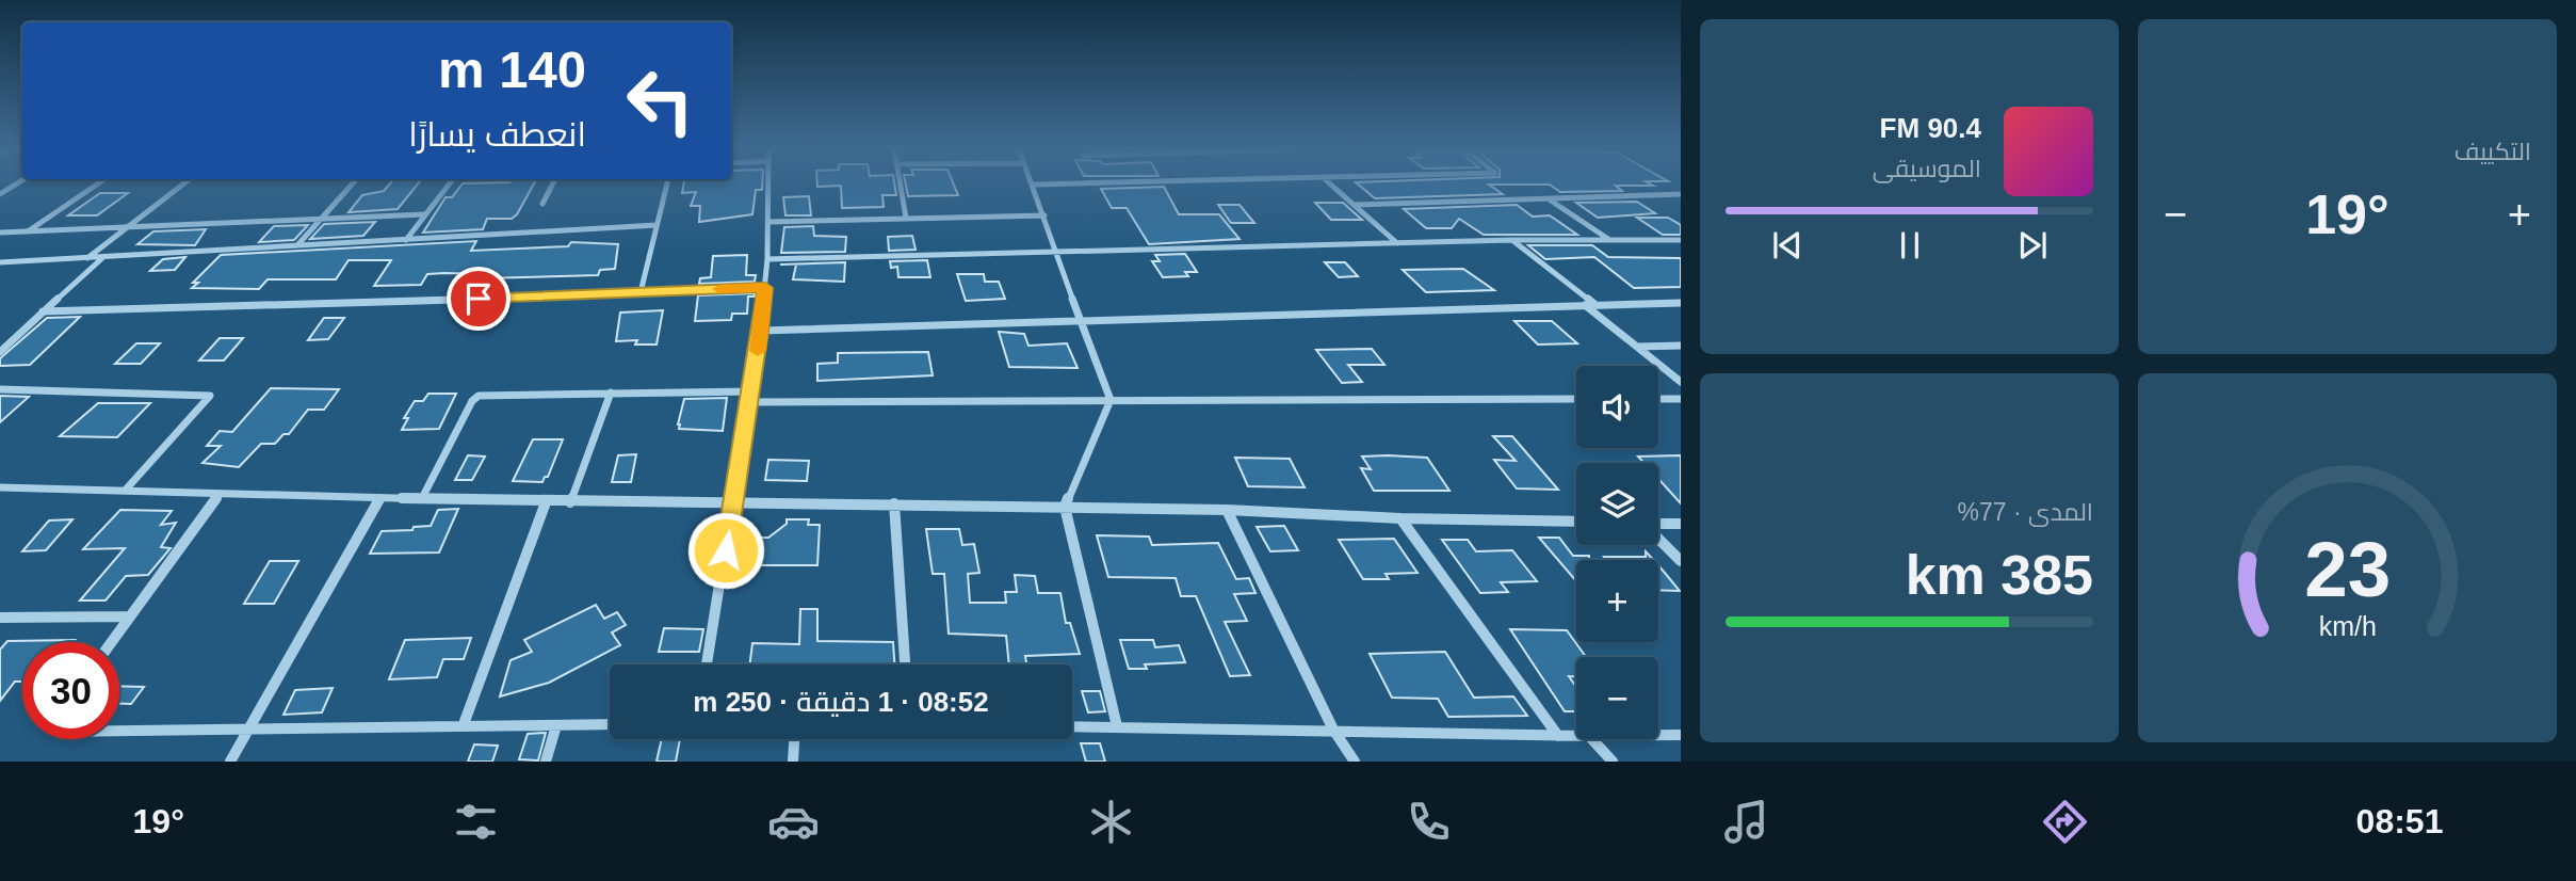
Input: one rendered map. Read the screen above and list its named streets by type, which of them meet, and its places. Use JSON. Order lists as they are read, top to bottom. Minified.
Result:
{"page":{"tile":["التكييف",["المدى · 77%","385 km"]],"turn":["140 m","انعطف يسارًا"],"song":["90.4 FM","الموسيقى"],"heat":["−","19°","+"],"map_buttons":["+","−"],"limit":"30","trip":"08:52 · 1 دقيقة · 250 m","tabs":["08:51","19°"],"gauge":["23","km/h"]}}
